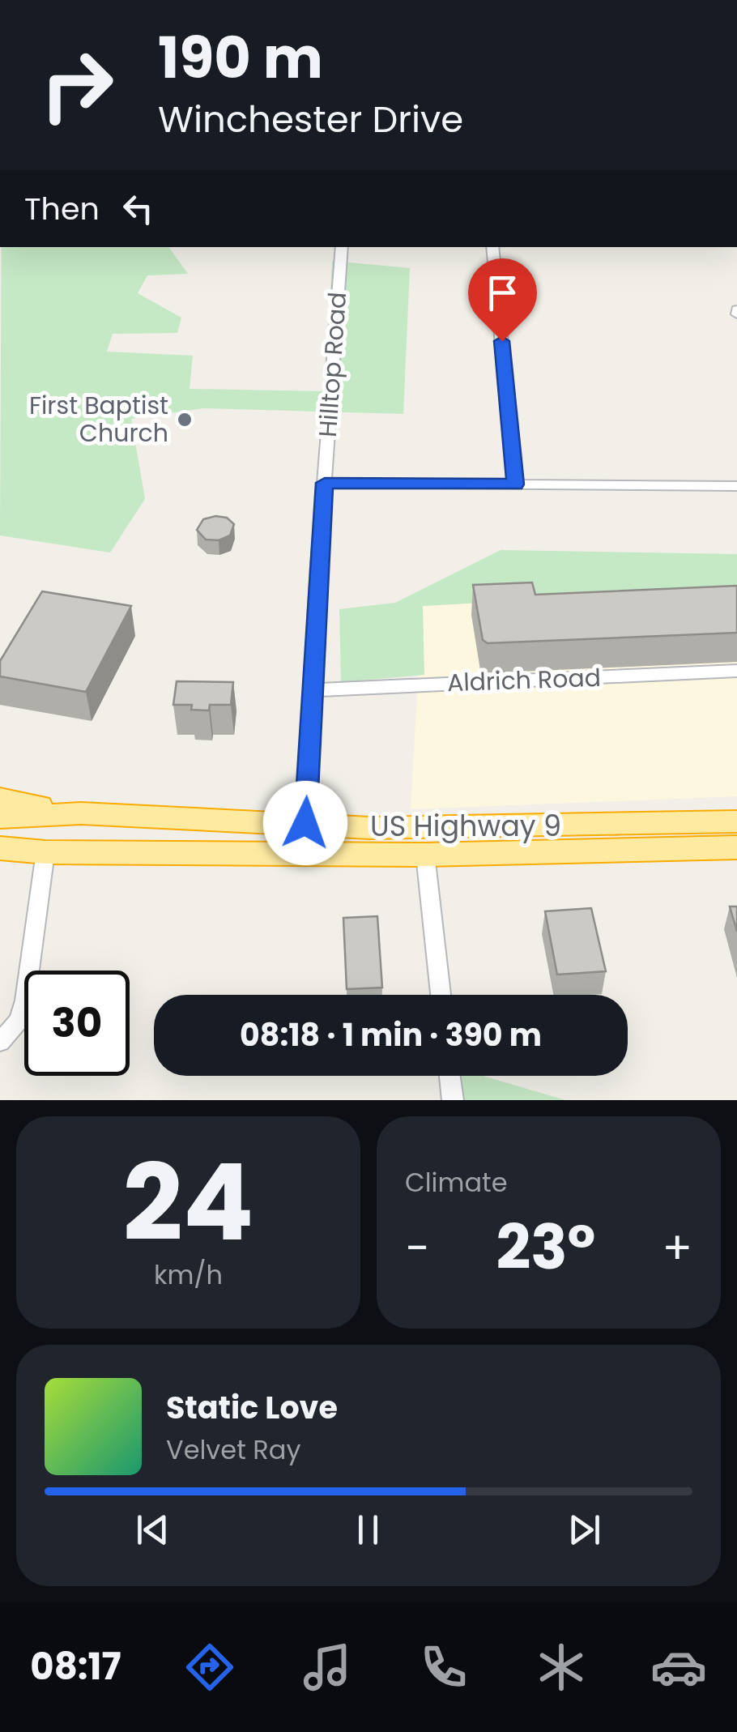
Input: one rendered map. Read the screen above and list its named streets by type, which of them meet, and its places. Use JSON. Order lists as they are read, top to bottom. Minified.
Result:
{"streets":{"highway":["US Highway 9"],"street":["Hilltop Road","Aldrich Road"]},"crossings":[["Hilltop Road","Aldrich Road"],["Hilltop Road","US Highway 9"]],"places":["First Baptist Church"],"page":{"turn":["190 m","Winchester Drive"],"then":"Then","limit":"30","trip":"08:18 · 1 min · 390 m","tile":[["24","km/h"],"Climate"],"heat":["−","23°","+"],"song":["Static Love","Velvet Ray"],"tabs":"08:17"}}
